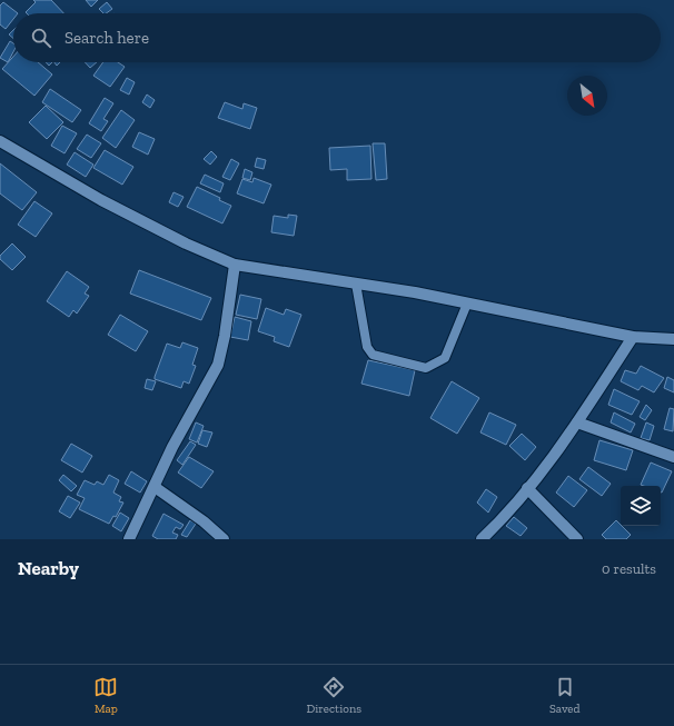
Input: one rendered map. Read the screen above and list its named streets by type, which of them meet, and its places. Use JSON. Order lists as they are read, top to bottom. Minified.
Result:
{"north":"bottom right","page":{"search":"Search here","heading":["Nearby","0 results"],"nav":["Map","Directions","Saved"]}}
